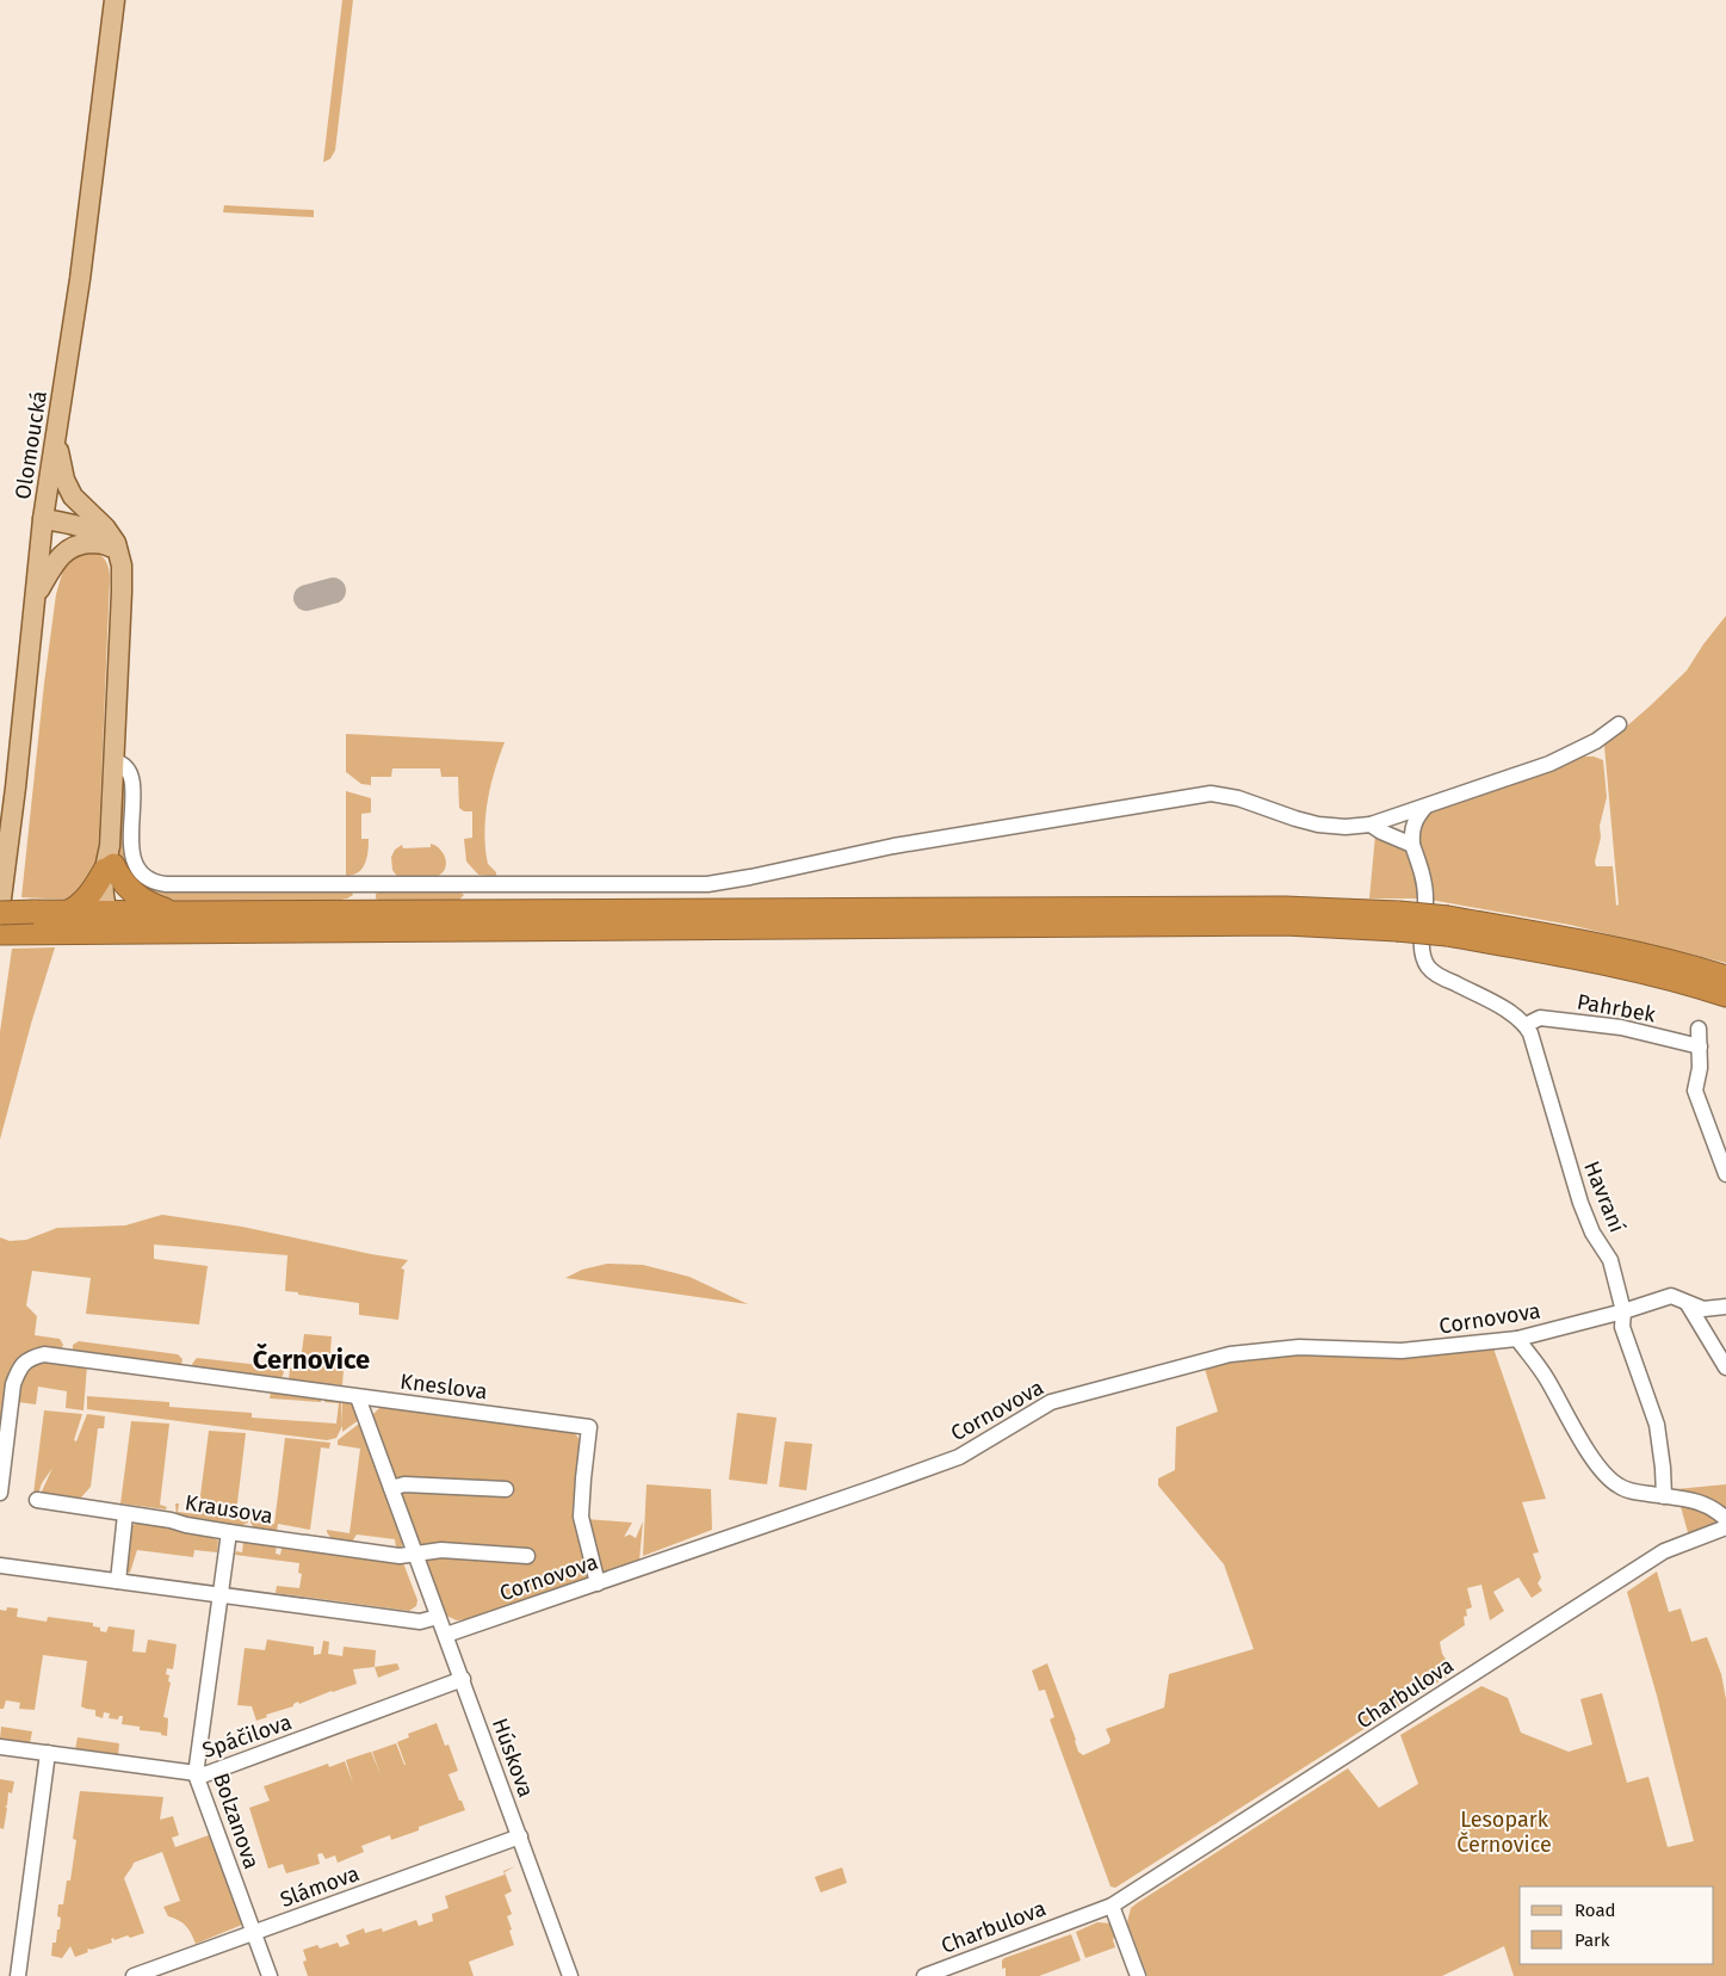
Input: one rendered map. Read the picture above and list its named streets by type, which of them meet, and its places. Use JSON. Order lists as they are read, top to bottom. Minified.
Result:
{"streets":{"main road":["Olomoucká"],"street":["Pahrbek","Havraní","Cornovova","Kneslova","Krausova","Charbulova","Spáčilova","Húskova","Bolzanova","Slámova"]},"crossings":[["Pahrbek","Havraní"],["Havraní","Cornovova"],["Cornovova","Kneslova"],["Cornovova","Húskova"],["Kneslova","Húskova"],["Krausova","Húskova"],["Krausova","Bolzanova"],["Spáčilova","Húskova"],["Spáčilova","Bolzanova"],["Húskova","Slámova"],["Bolzanova","Slámova"]],"districts":["Černovice"],"parks":["Lesopark Černovice"],"legend":["Road","Park"]}
